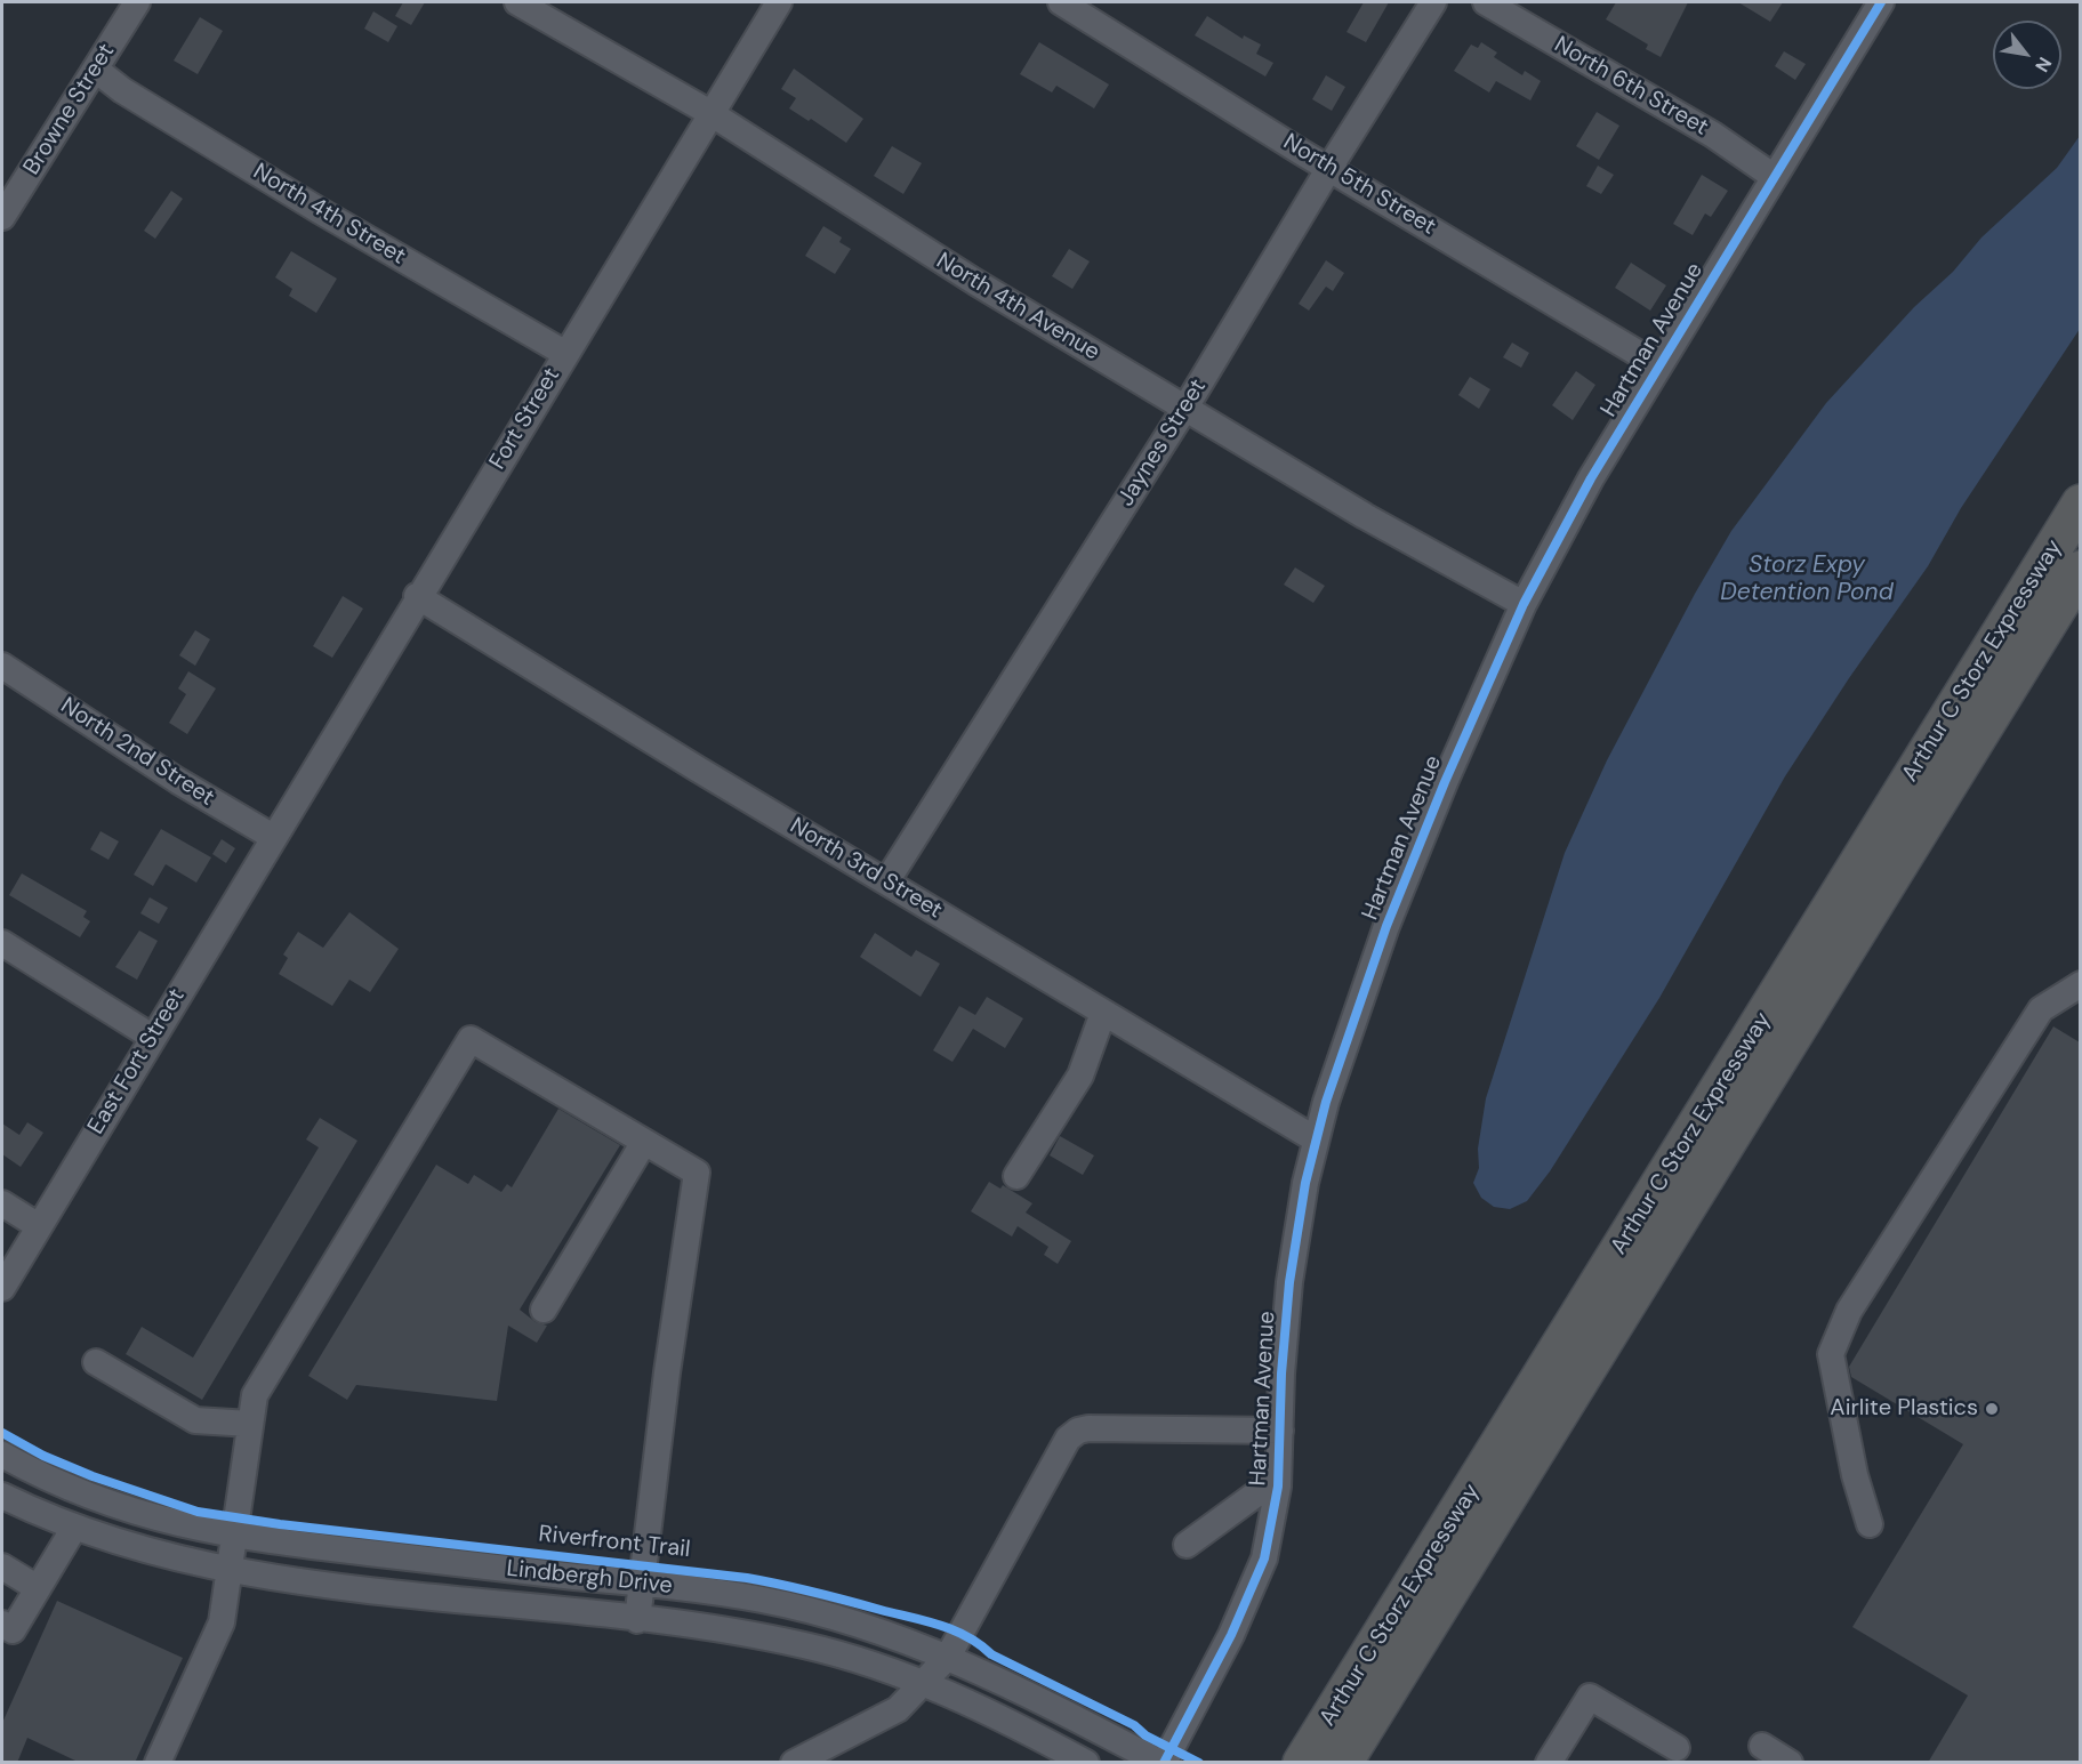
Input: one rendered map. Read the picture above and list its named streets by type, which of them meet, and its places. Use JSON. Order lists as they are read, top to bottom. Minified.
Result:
{"streets":{"highway":["Arthur C Storz Expressway"],"street":["North 6th Street","Browne Street","North 5th Street","North 4th Street","North 4th Avenue","Hartman Avenue","Fort Street","Jaynes Street","North 2nd Street","North 3rd Street","East Fort Street","Lindbergh Drive"],"cycle path":["Riverfront Trail"]},"crossings":[["North 6th Street","Hartman Avenue"],["Browne Street","North 4th Street"],["North 5th Street","Hartman Avenue"],["North 5th Street","Jaynes Street"],["North 4th Street","Fort Street"],["North 4th Avenue","Hartman Avenue"],["North 4th Avenue","Fort Street"],["North 4th Avenue","Jaynes Street"],["Hartman Avenue","North 3rd Street"],["Hartman Avenue","Lindbergh Drive"],["Fort Street","North 2nd Street"],["Fort Street","North 3rd Street"],["Fort Street","East Fort Street"],["Jaynes Street","North 3rd Street"],["North 2nd Street","East Fort Street"]],"water":["Storz Expy Detention Pond"],"places":["Airlite Plastics"],"north":"bottom right"}
